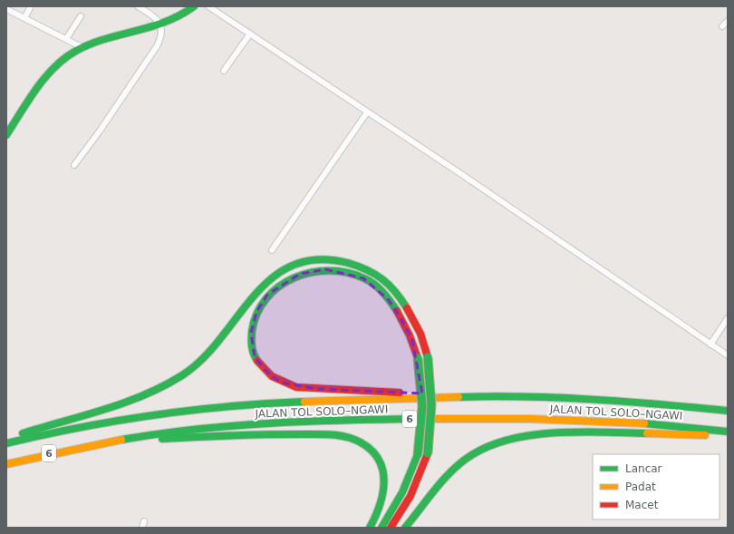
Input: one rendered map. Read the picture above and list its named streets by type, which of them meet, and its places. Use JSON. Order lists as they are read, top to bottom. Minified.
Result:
{"streets":{"main road":["JALAN TOL SOLO–NGAWI","6"]},"legend":["Lancar","Padat","Macet"]}
